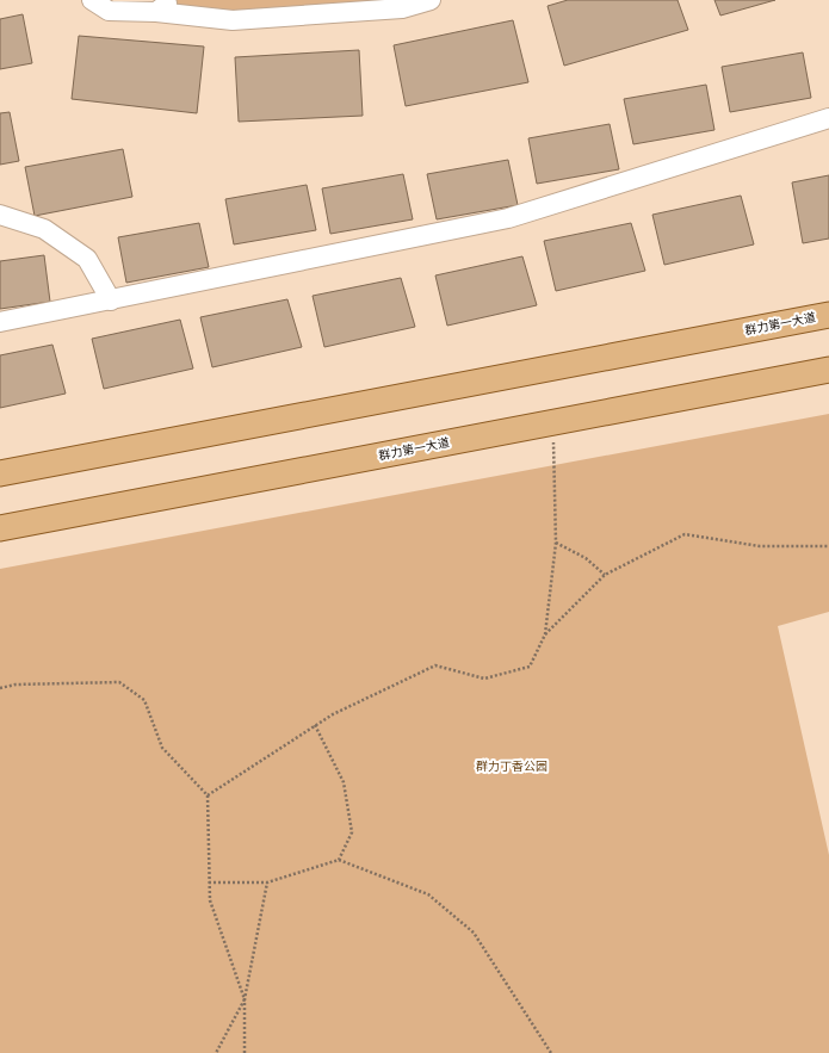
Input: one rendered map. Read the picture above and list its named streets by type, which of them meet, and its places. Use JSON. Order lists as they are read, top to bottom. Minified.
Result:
{"streets":{"main road":["群力第一大道"]},"parks":["群力丁香公园"]}
